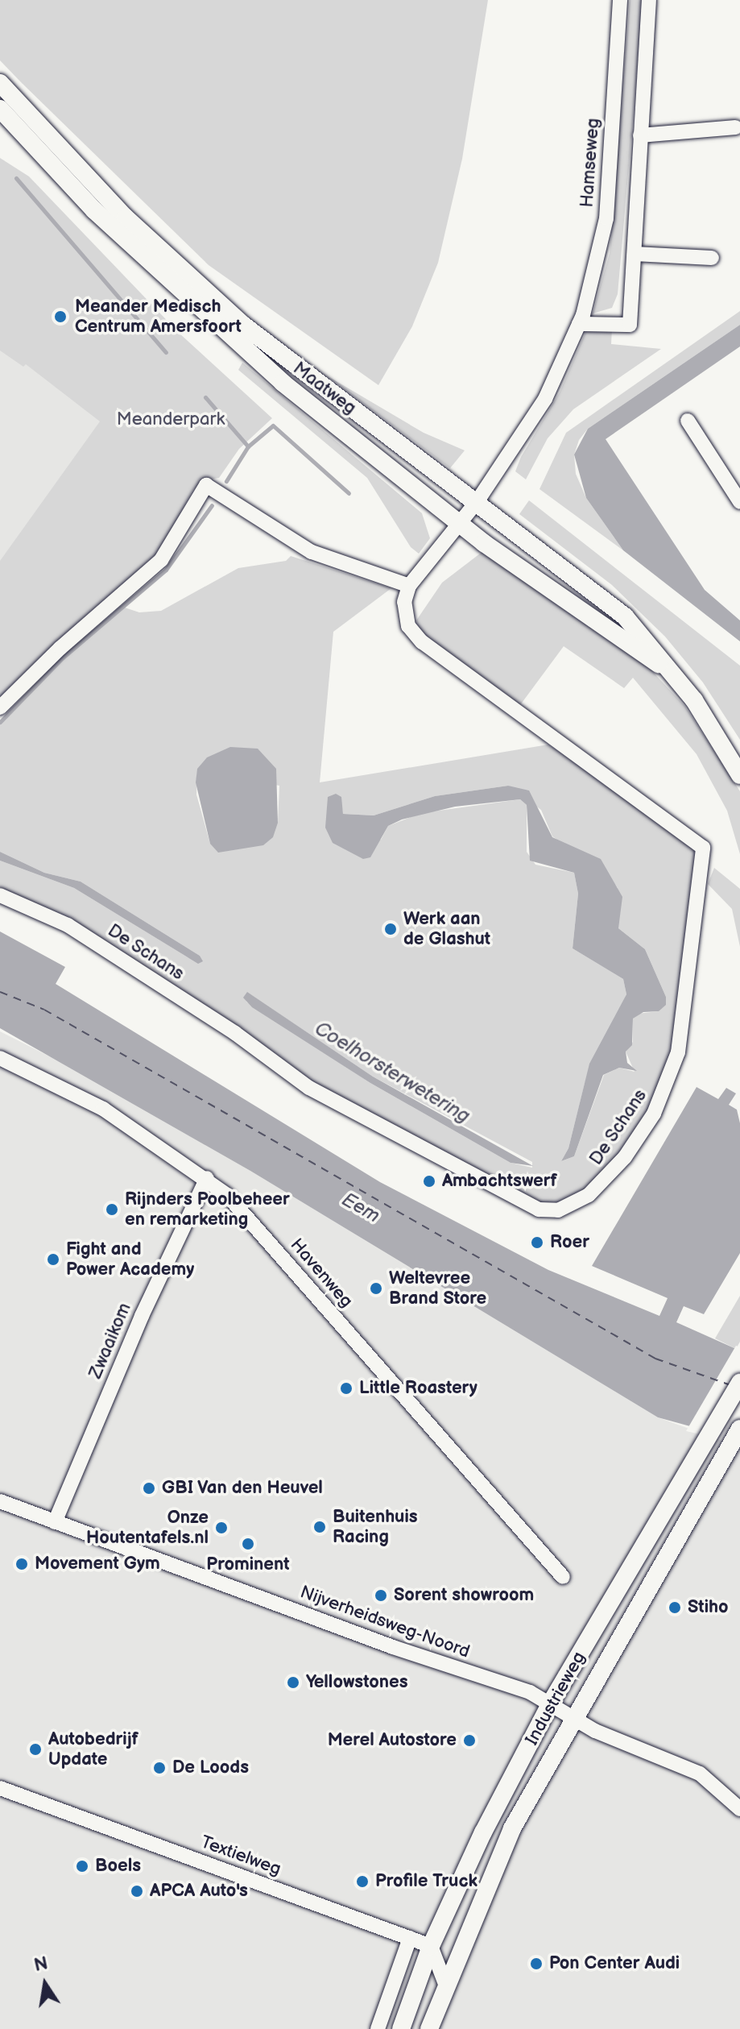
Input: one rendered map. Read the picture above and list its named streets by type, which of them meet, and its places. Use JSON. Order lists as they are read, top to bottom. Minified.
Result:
{"streets":{"main road":["Maatweg","Industrieweg"],"street":["Hamseweg","De Schans","Havenweg","Zwaaikom","Nijverheidsweg-Noord","Textielweg"]},"crossings":[["Hamseweg","Maatweg"],["Havenweg","Zwaaikom"],["Zwaaikom","Nijverheidsweg-Noord"],["Nijverheidsweg-Noord","Industrieweg"],["Industrieweg","Textielweg"]],"water":["Coelhorsterwetering","Eem"],"parks":["Meanderpark"],"places":["Meander Medisch Centrum Amersfoort","Werk aan de Glashut","Ambachtswerf","Rijnders Poolbeheer en remarketing","Roer","Fight and Power Academy","Weltevree Brand Store","Little Roastery","GBI Van den Heuvel","Buitenhuis Racing","Onze Houtentafels.nl","Prominent","Movement Gym","Sorent showroom","Stiho","Yellowstones","Merel Autostore","Autobedrijf Update","De Loods","Boels","Profile Truck","APCA Auto's","Pon Center Audi"],"north":"top"}
